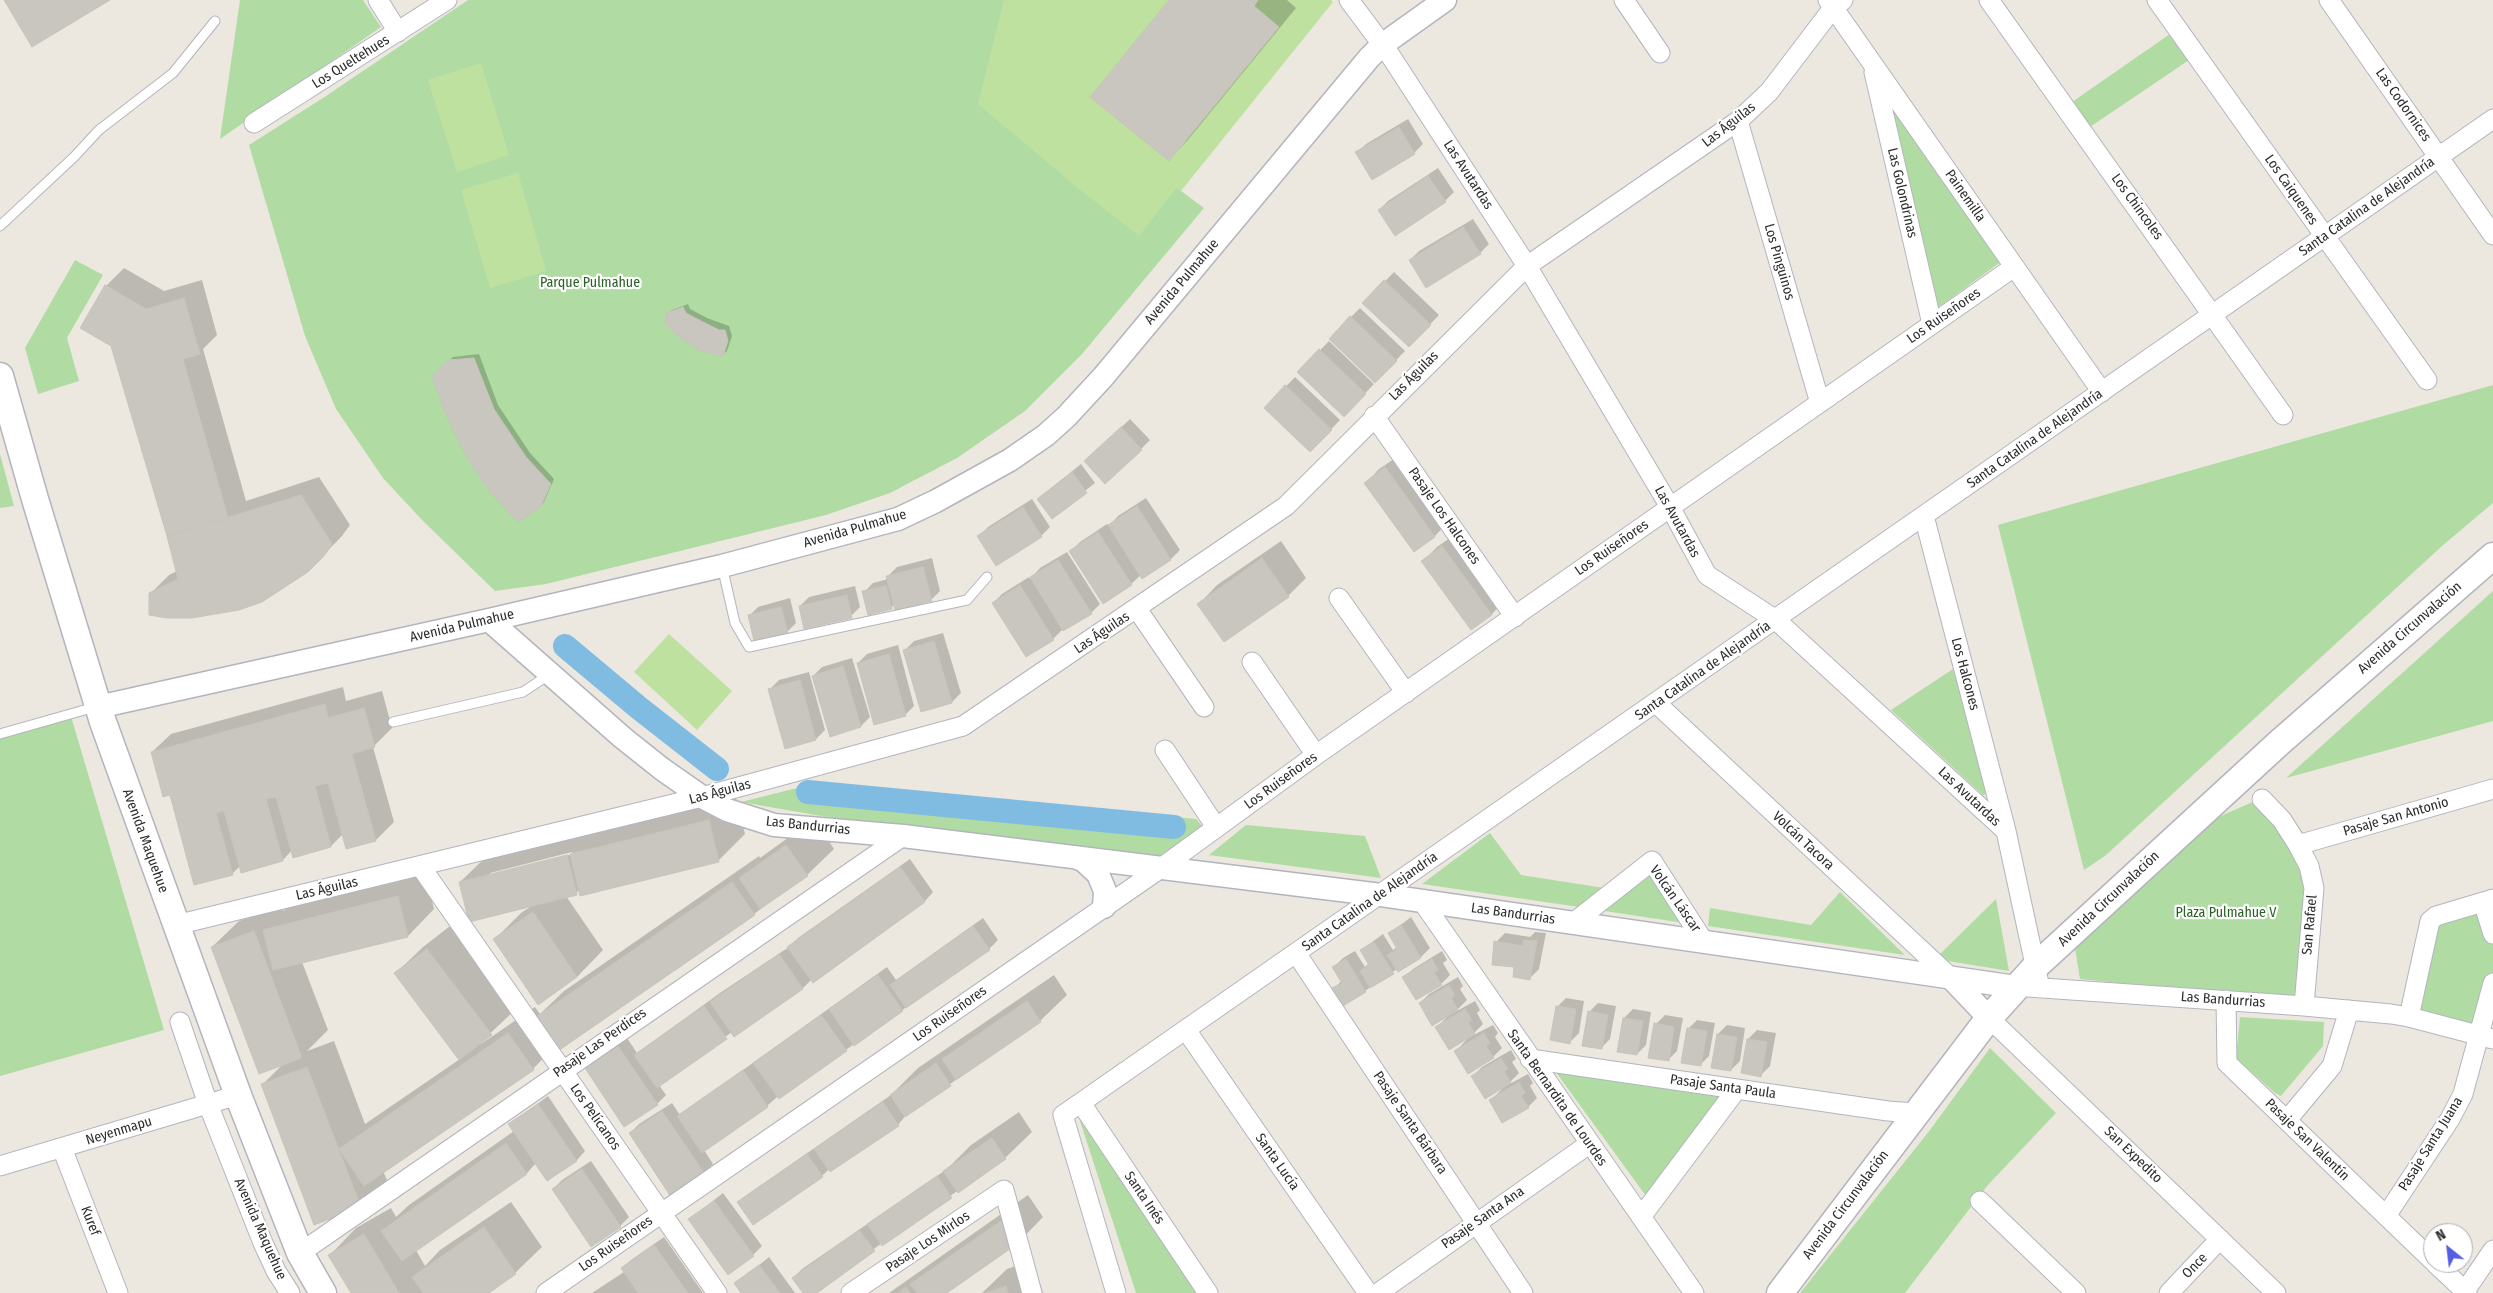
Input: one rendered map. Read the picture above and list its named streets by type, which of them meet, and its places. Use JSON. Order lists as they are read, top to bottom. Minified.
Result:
{"streets":{"main road":["Avenida Circunvalación","Avenida Maquehue"],"street":["Los Queltehues","Las Codornices","Las Águilas","Las Avutardas","Los Caiquenes","Las Golondrinas","Painemilla","Los Chincoles","Santa Catalina de Alejandría","Los Pinguinos","Avenida Pulmahue","Los Ruiseñores","Pasaje Los Halcones","Los Halcones","Pasaje San Antonio","Las Bandurrias","Volcán Tacora","Volcán Láscar","San Rafael","Pasaje Las Perdices","Pasaje Santa Paula","Santa Bernardita de Lourdes","Los Pelícanos","Pasaje Santa Bárbara","Neyenmapu","Pasaje San Valentín","Pasaje Santa Juana","San Expedito","Santa Lucía","Santa Inés","Pasaje Santa Ana","Kuref","Pasaje Los Mirlos","Once"]},"crossings":[["Las Codornices","Santa Catalina de Alejandría"],["Las Águilas","Las Avutardas"],["Las Águilas","Painemilla"],["Las Águilas","Los Pinguinos"],["Las Águilas","Pasaje Los Halcones"],["Las Águilas","Las Bandurrias"],["Las Águilas","Avenida Maquehue"],["Las Águilas","Los Pelícanos"],["Las Avutardas","Santa Catalina de Alejandría"],["Las Avutardas","Avenida Pulmahue"],["Las Avutardas","Los Ruiseñores"],["Las Avutardas","Avenida Circunvalación"],["Las Avutardas","Los Halcones"],["Las Avutardas","Las Bandurrias"],["Los Caiquenes","Santa Catalina de Alejandría"],["Las Golondrinas","Painemilla"],["Las Golondrinas","Los Ruiseñores"],["Painemilla","Santa Catalina de Alejandría"],["Painemilla","Los Ruiseñores"],["Los Chincoles","Santa Catalina de Alejandría"],["Santa Catalina de Alejandría","Los Halcones"],["Santa Catalina de Alejandría","Las Bandurrias"],["Santa Catalina de Alejandría","Volcán Tacora"],["Santa Catalina de Alejandría","Pasaje Santa Bárbara"],["Santa Catalina de Alejandría","Santa Lucía"],["Santa Catalina de Alejandría","Santa Inés"],["Los Pinguinos","Los Ruiseñores"],["Avenida Pulmahue","Las Bandurrias"],["Avenida Pulmahue","Avenida Maquehue"],["Los Ruiseñores","Pasaje Los Halcones"],["Los Ruiseñores","Las Bandurrias"],["Los Ruiseñores","Los Pelícanos"],["Avenida Circunvalación","Las Bandurrias"],["Avenida Circunvalación","Pasaje Santa Paula"],["Avenida Circunvalación","San Expedito"],["Pasaje San Antonio","San Rafael"],["Las Bandurrias","Volcán Tacora"],["Las Bandurrias","Volcán Láscar"],["Las Bandurrias","San Rafael"],["Las Bandurrias","Pasaje Las Perdices"],["Las Bandurrias","Santa Bernardita de Lourdes"],["Las Bandurrias","Pasaje San Valentín"],["Las Bandurrias","Pasaje Santa Juana"],["Avenida Maquehue","Pasaje Las Perdices"],["Avenida Maquehue","Neyenmapu"],["Pasaje Las Perdices","Los Pelícanos"],["Pasaje Santa Paula","Santa Bernardita de Lourdes"],["Santa Bernardita de Lourdes","Pasaje Santa Ana"],["Pasaje Santa Bárbara","Pasaje Santa Ana"],["Neyenmapu","Kuref"],["Pasaje San Valentín","Pasaje Santa Juana"],["San Expedito","Once"]],"parks":["Parque Pulmahue","Plaza Pulmahue V"],"north":"top left"}
